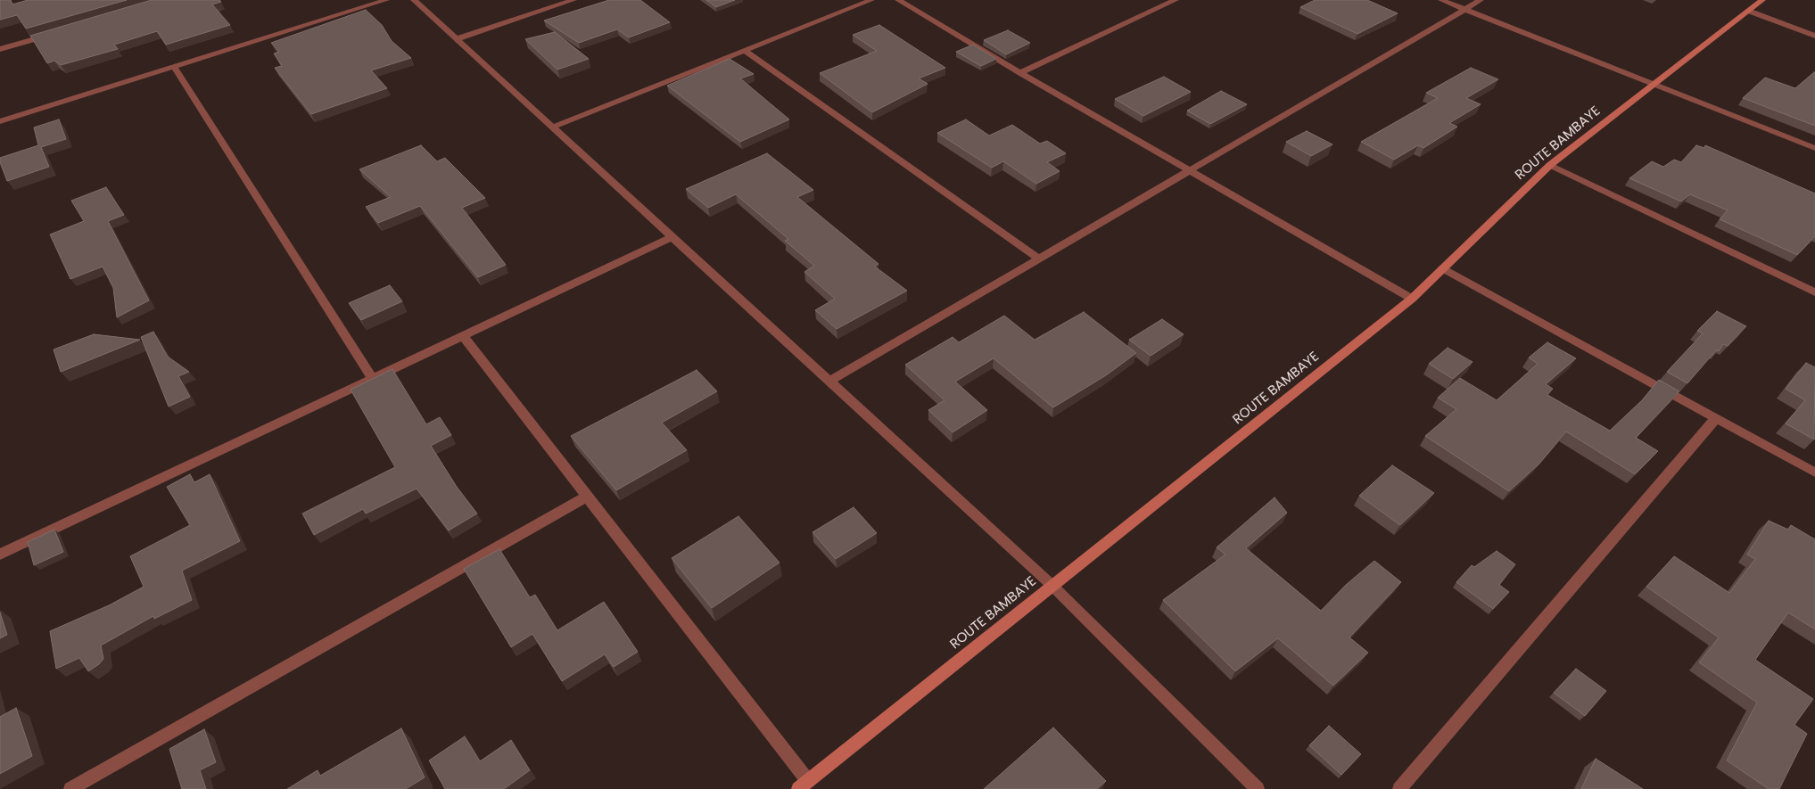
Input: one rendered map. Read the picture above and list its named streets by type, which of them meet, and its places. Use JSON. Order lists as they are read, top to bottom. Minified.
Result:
{"streets":{"street":["ROUTE BAMBAYE"]}}
